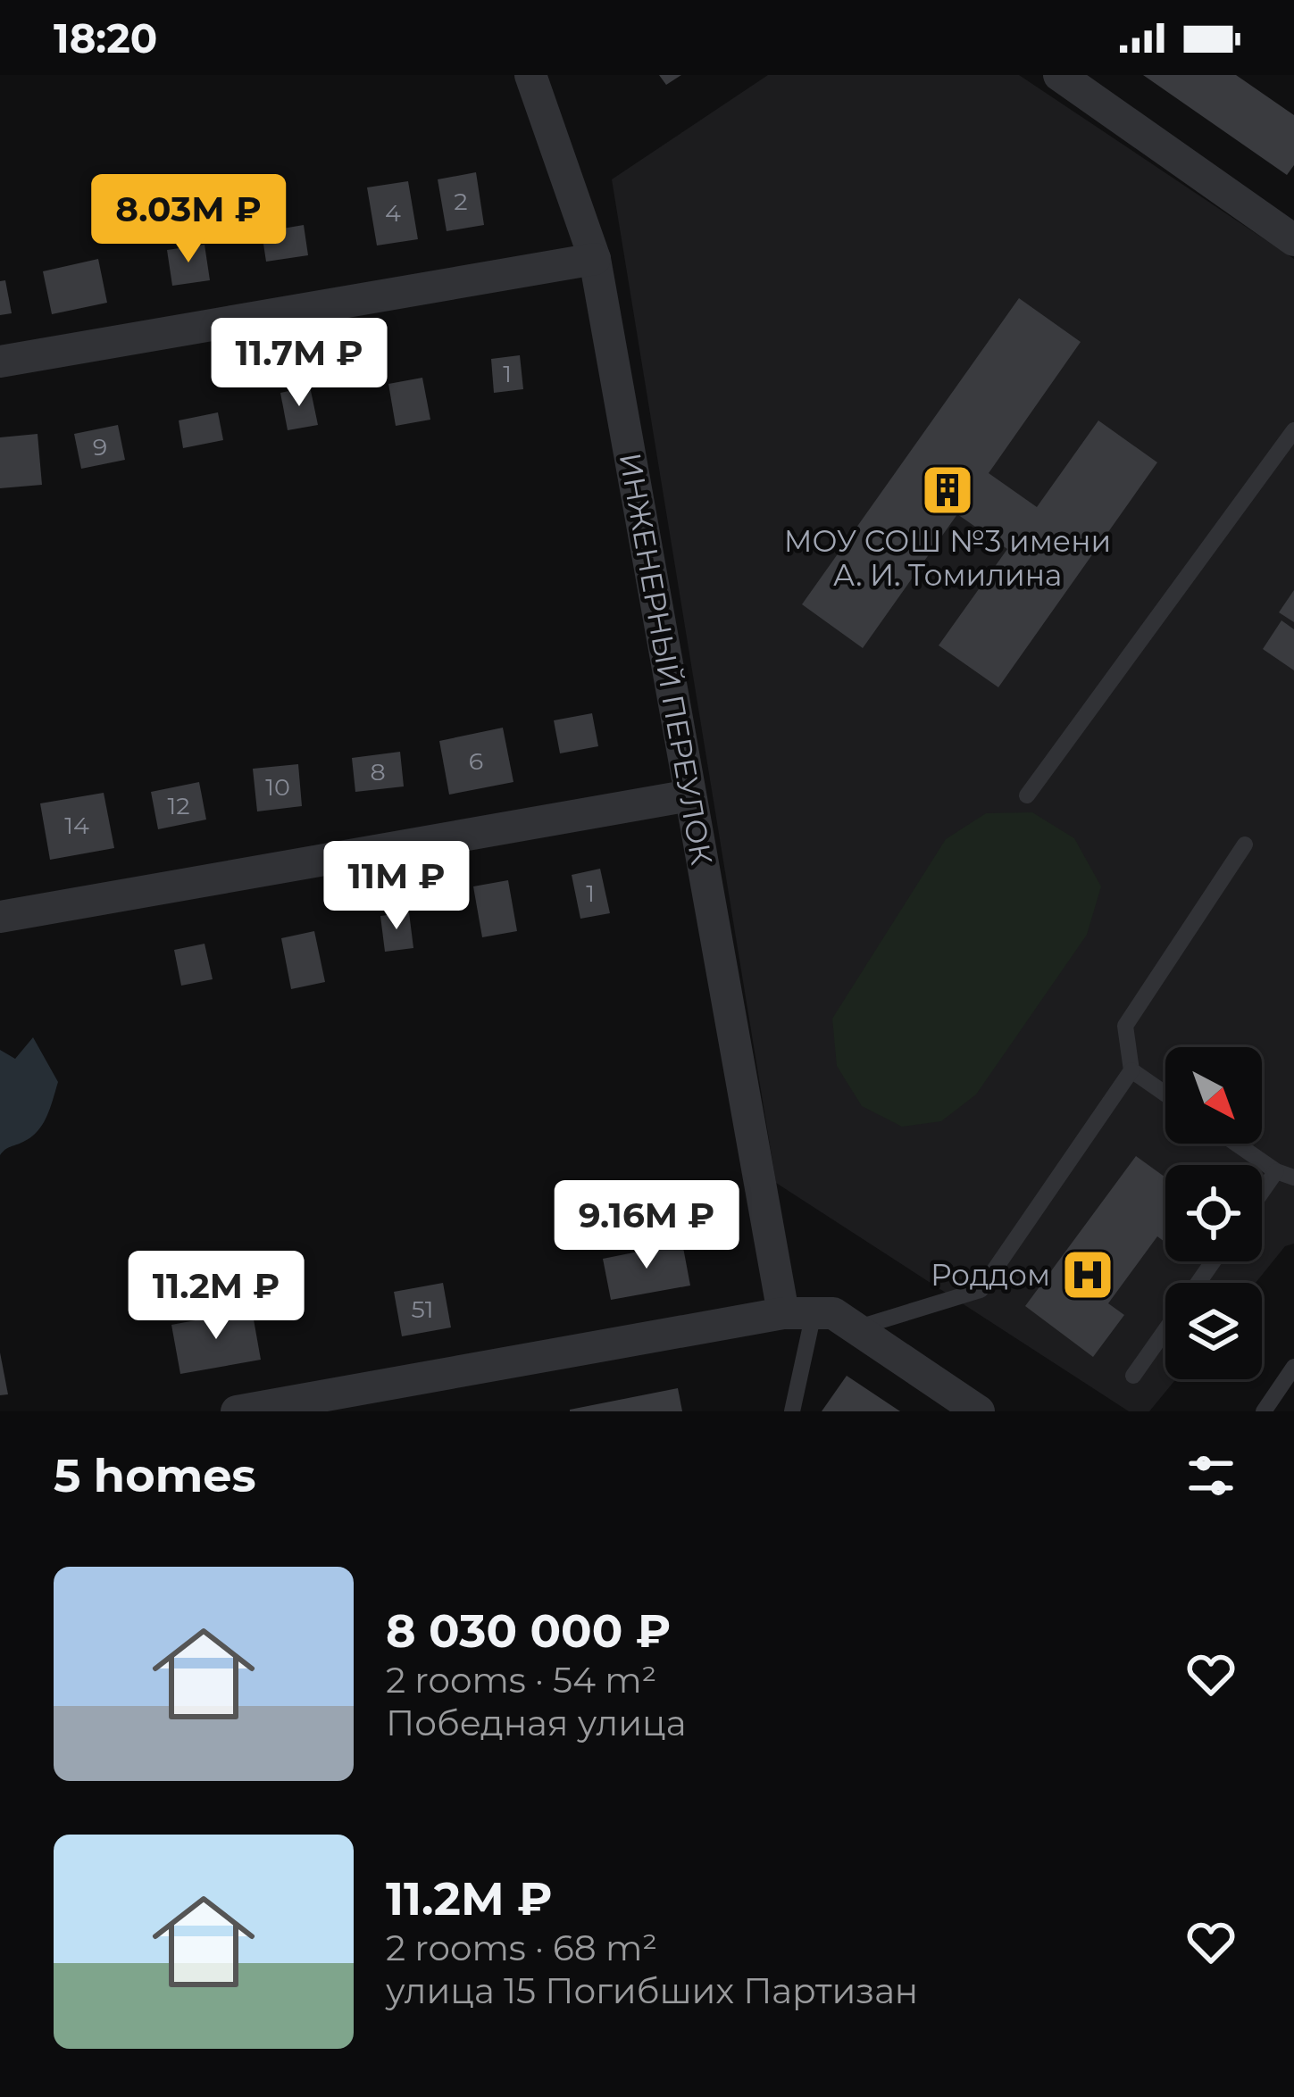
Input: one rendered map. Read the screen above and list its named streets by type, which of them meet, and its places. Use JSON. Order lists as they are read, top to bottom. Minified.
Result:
{"streets":{"street":["ИНЖЕНЕРНЫЙ ПЕРЕУЛОК"]},"places":{"building":["МОУ СОШ №3 имени А. И. Томилина"],"hospital":["Роддом"]},"house_numbers":["2","4","1","9","6","8","10","12","14","1","51"],"north":"bottom right","page":{"status":"18:20","price":["8.03M ₽","11.7M ₽","11M ₽","9.16M ₽","11.2M ₽"],"heading":"5 homes","list":[{"name":"8 030 000 ₽","note":"2 rooms · 54 m² · Победная улица"},{"name":"11.2M ₽","note":"2 rooms · 68 m² · улица 15 Погибших Партизан"}]}}
